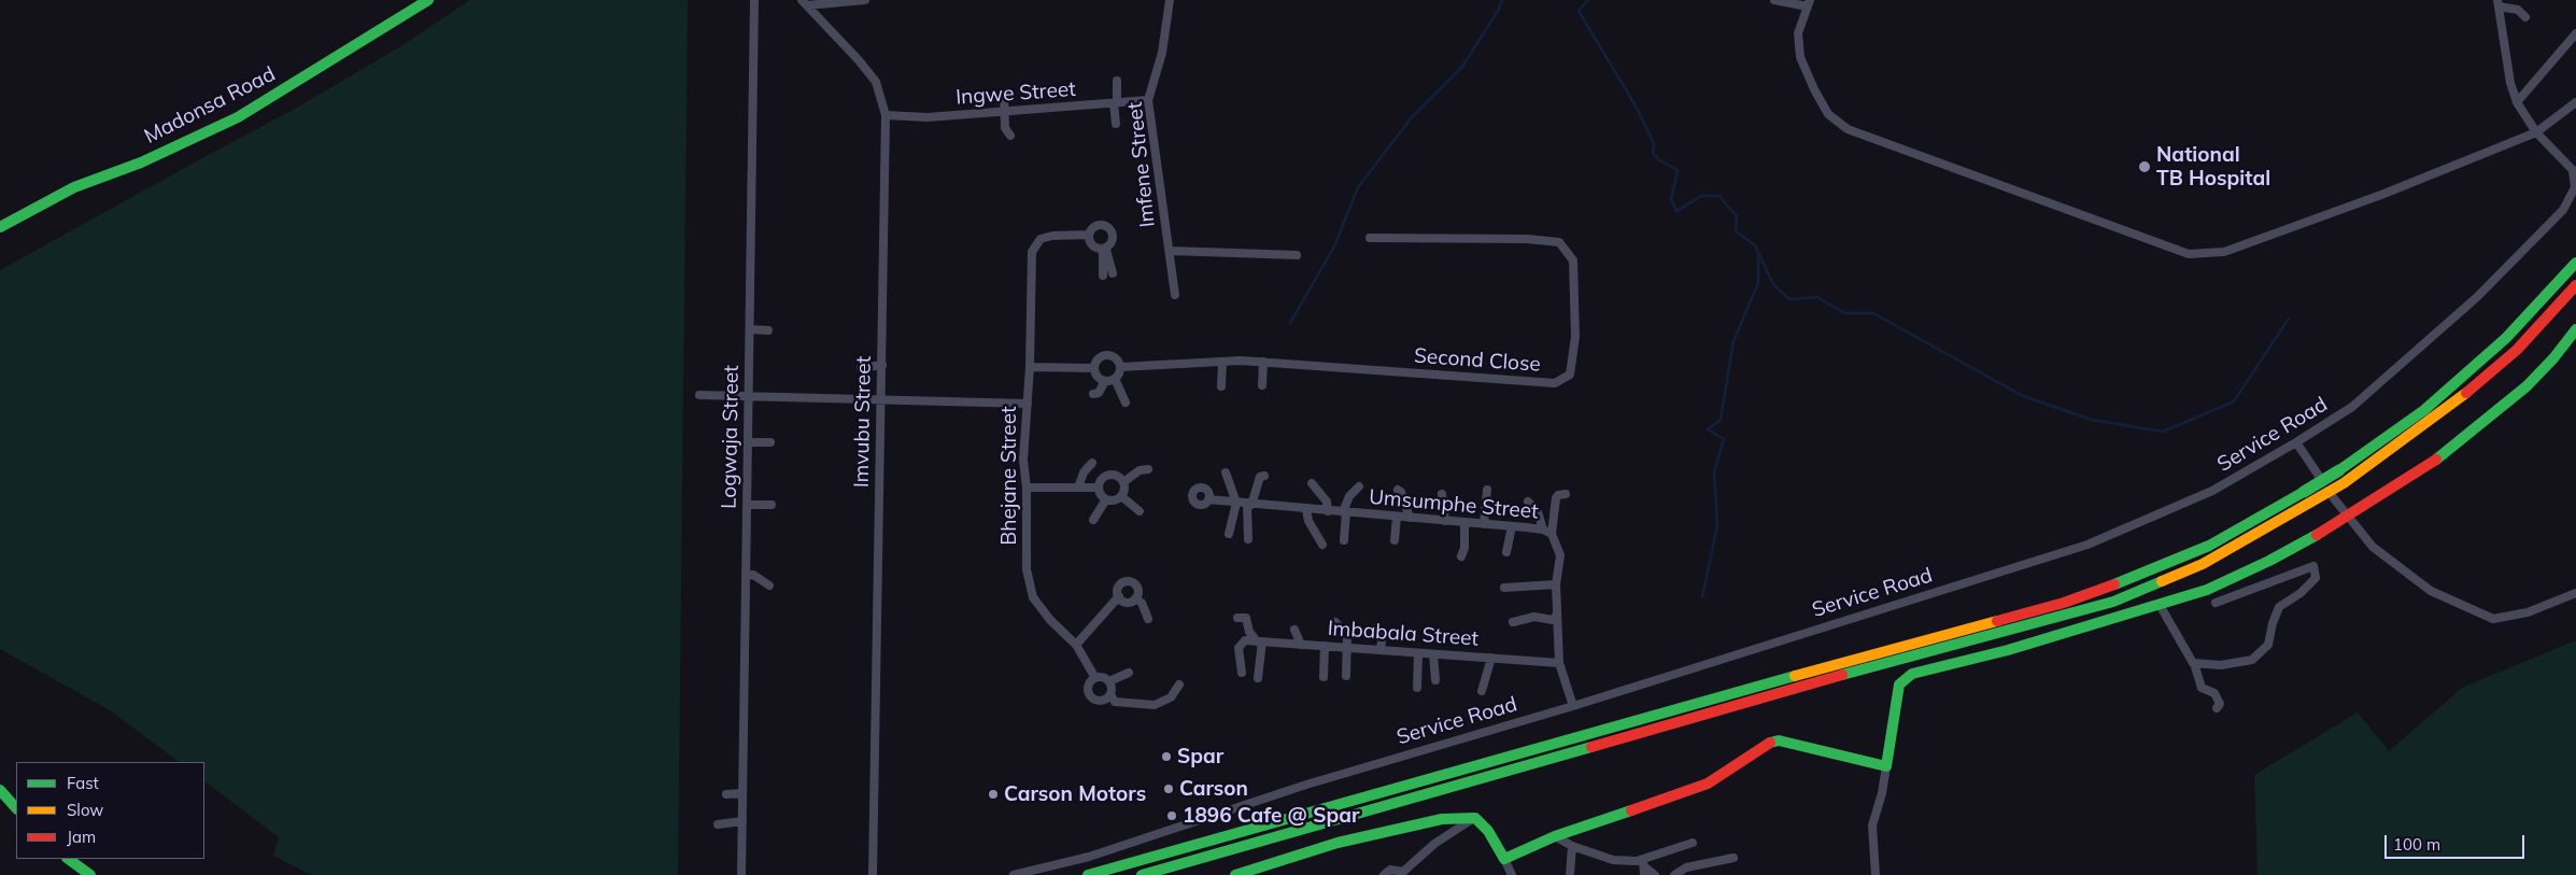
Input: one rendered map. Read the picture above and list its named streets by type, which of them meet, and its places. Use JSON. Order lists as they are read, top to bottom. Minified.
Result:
{"streets":{"main road":["Madonsa Road"],"street":["Ingwe Street","Imfene Street","Second Close","Imvubu Street","Service Road","Logwaja Street","Bhejane Street","Umsumphe Street","Imbabala Street"]},"crossings":[["Ingwe Street","Imfene Street"],["Ingwe Street","Imvubu Street"],["Service Road","Umsumphe Street"],["Umsumphe Street","Imbabala Street"]],"places":["National TB Hospital","Spar","Carson","Carson Motors","1896 Cafe @ Spar"],"legend":["Fast","Slow","Jam"],"scale_bar":"100 m"}
